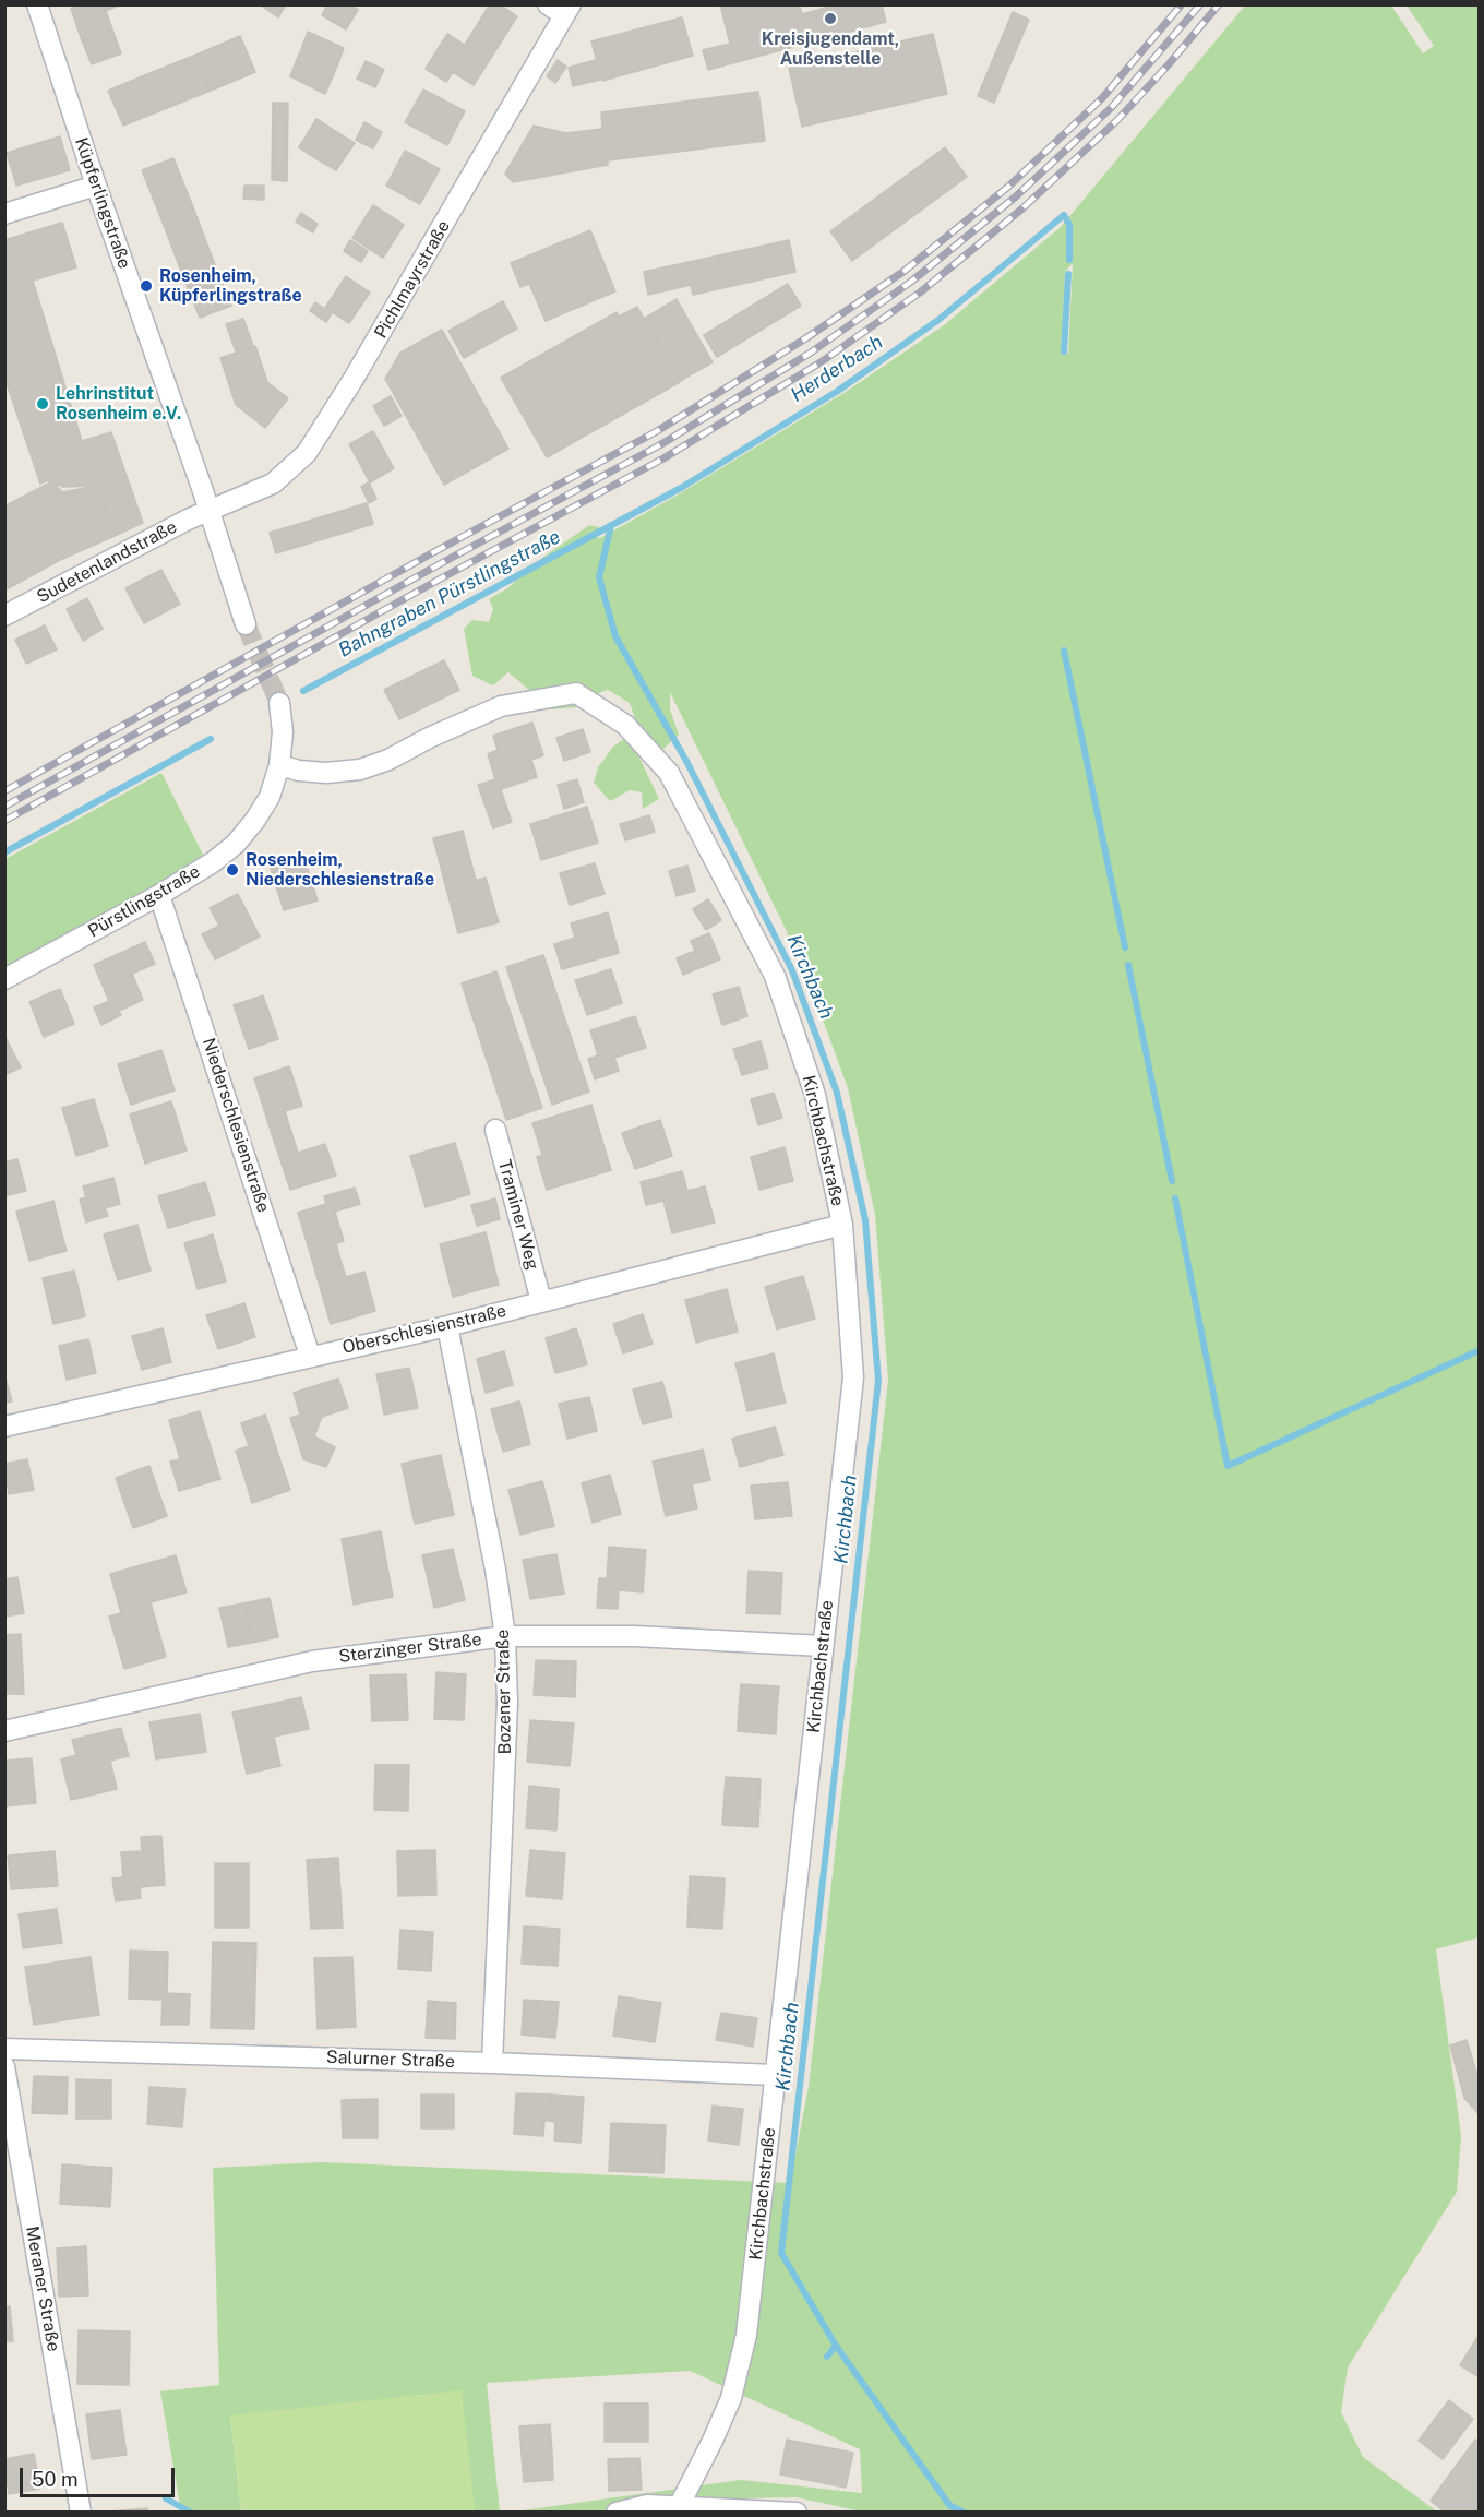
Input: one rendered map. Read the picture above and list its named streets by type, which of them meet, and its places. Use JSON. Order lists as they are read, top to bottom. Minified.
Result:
{"streets":{"street":["Küpferlingstraße","Pichlmayrstraße","Sudetenlandstraße","Pürstlingstraße","Niederschlesienstraße","Kirchbachstraße","Traminer Weg","Oberschlesienstraße","Sterzinger Straße","Bozener Straße","Salurner Straße","Meraner Straße"]},"crossings":[["Küpferlingstraße","Pichlmayrstraße"],["Küpferlingstraße","Sudetenlandstraße"],["Pichlmayrstraße","Sudetenlandstraße"],["Pürstlingstraße","Niederschlesienstraße"],["Pürstlingstraße","Kirchbachstraße"],["Niederschlesienstraße","Oberschlesienstraße"],["Kirchbachstraße","Oberschlesienstraße"],["Kirchbachstraße","Sterzinger Straße"],["Kirchbachstraße","Salurner Straße"],["Traminer Weg","Oberschlesienstraße"],["Oberschlesienstraße","Bozener Straße"],["Sterzinger Straße","Bozener Straße"],["Bozener Straße","Salurner Straße"]],"water":["Herderbach","Bahngraben Pürstlingstraße","Kirchbach"],"places":["Kreisjugendamt, Außenstelle","Rosenheim, Küpferlingstraße","Lehrinstitut Rosenheim e.V.","Rosenheim, Niederschlesienstraße"],"scale_bar":"50 m"}
